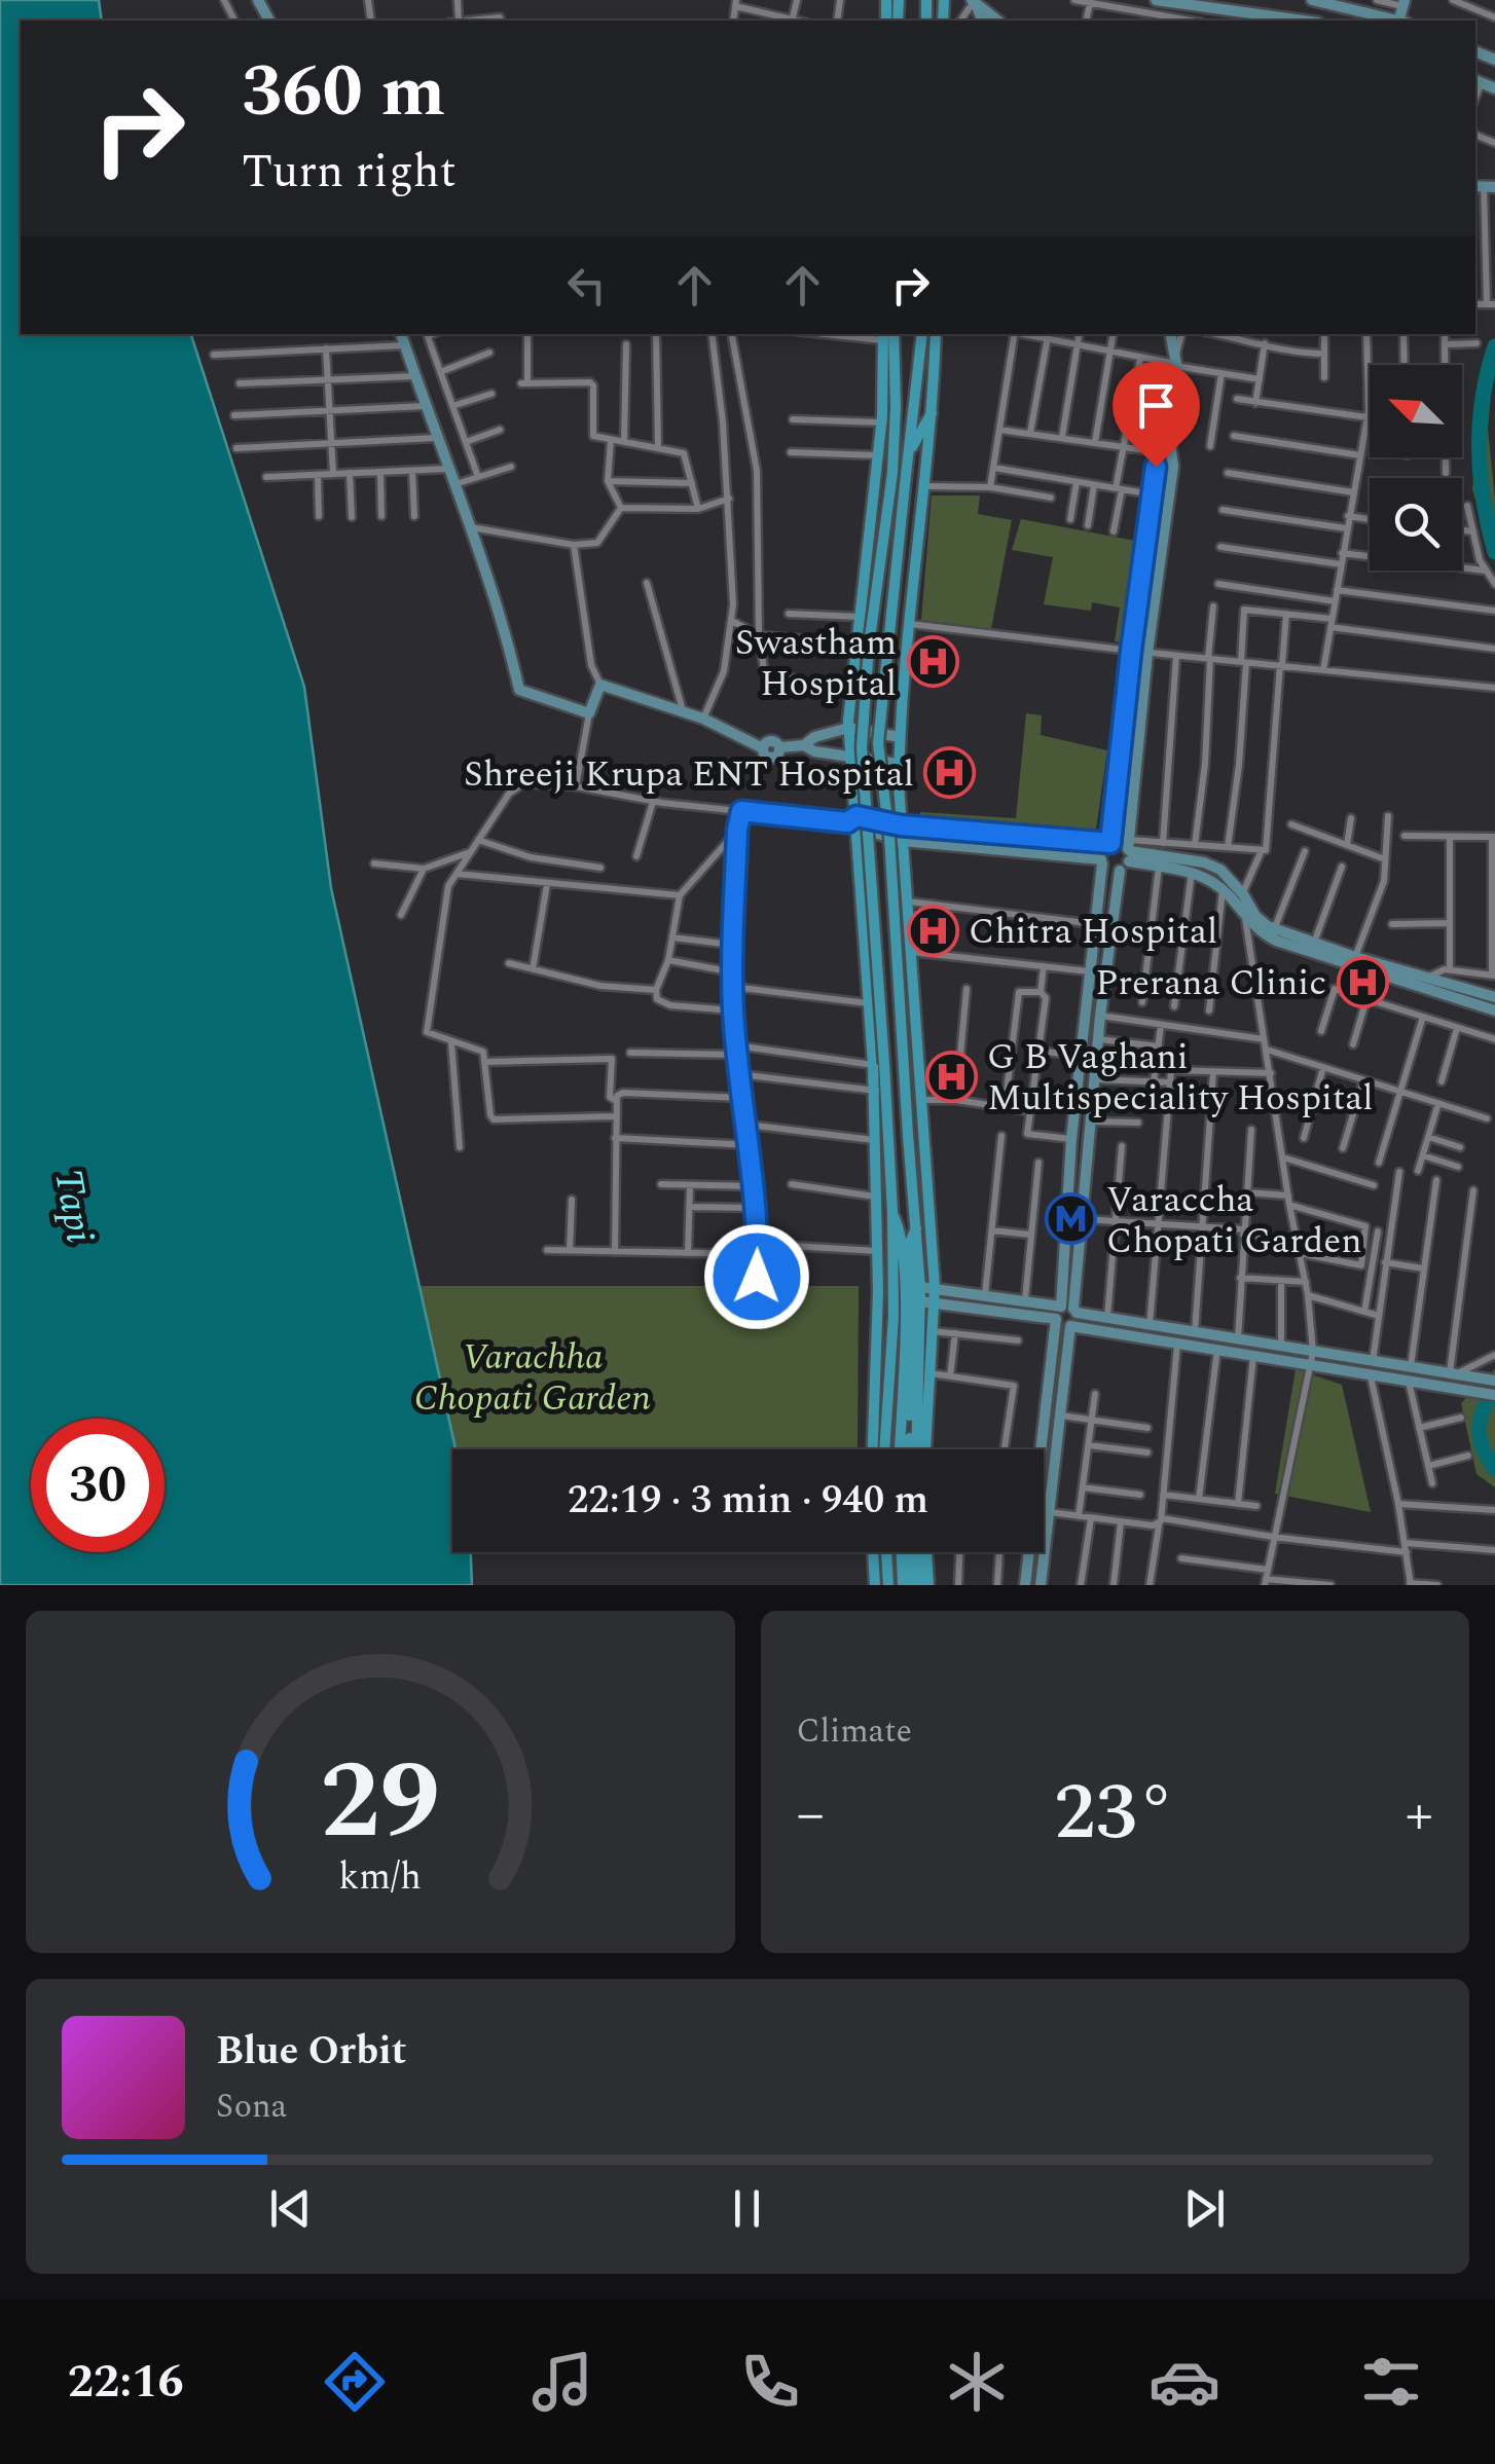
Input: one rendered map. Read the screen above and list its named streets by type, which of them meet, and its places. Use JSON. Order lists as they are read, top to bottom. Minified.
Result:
{"water":["Tapi"],"parks":["Varachha Chopati Garden"],"places":{"hospital":["Swastham Hospital","Shreeji Krupa ENT Hospital","Chitra Hospital","Prerana Clinic","G B Vaghani Multispeciality Hospital"],"metro station":["Varaccha Chopati Garden"]},"north":"top left","page":{"turn":["360 m","Turn right"],"limit":"30","trip":"22:19 · 3 min · 940 m","tile":"Climate","heat":["−","23°","+"],"song":["Blue Orbit","Sona"],"tabs":"22:16","gauge":["29","km/h"]}}
